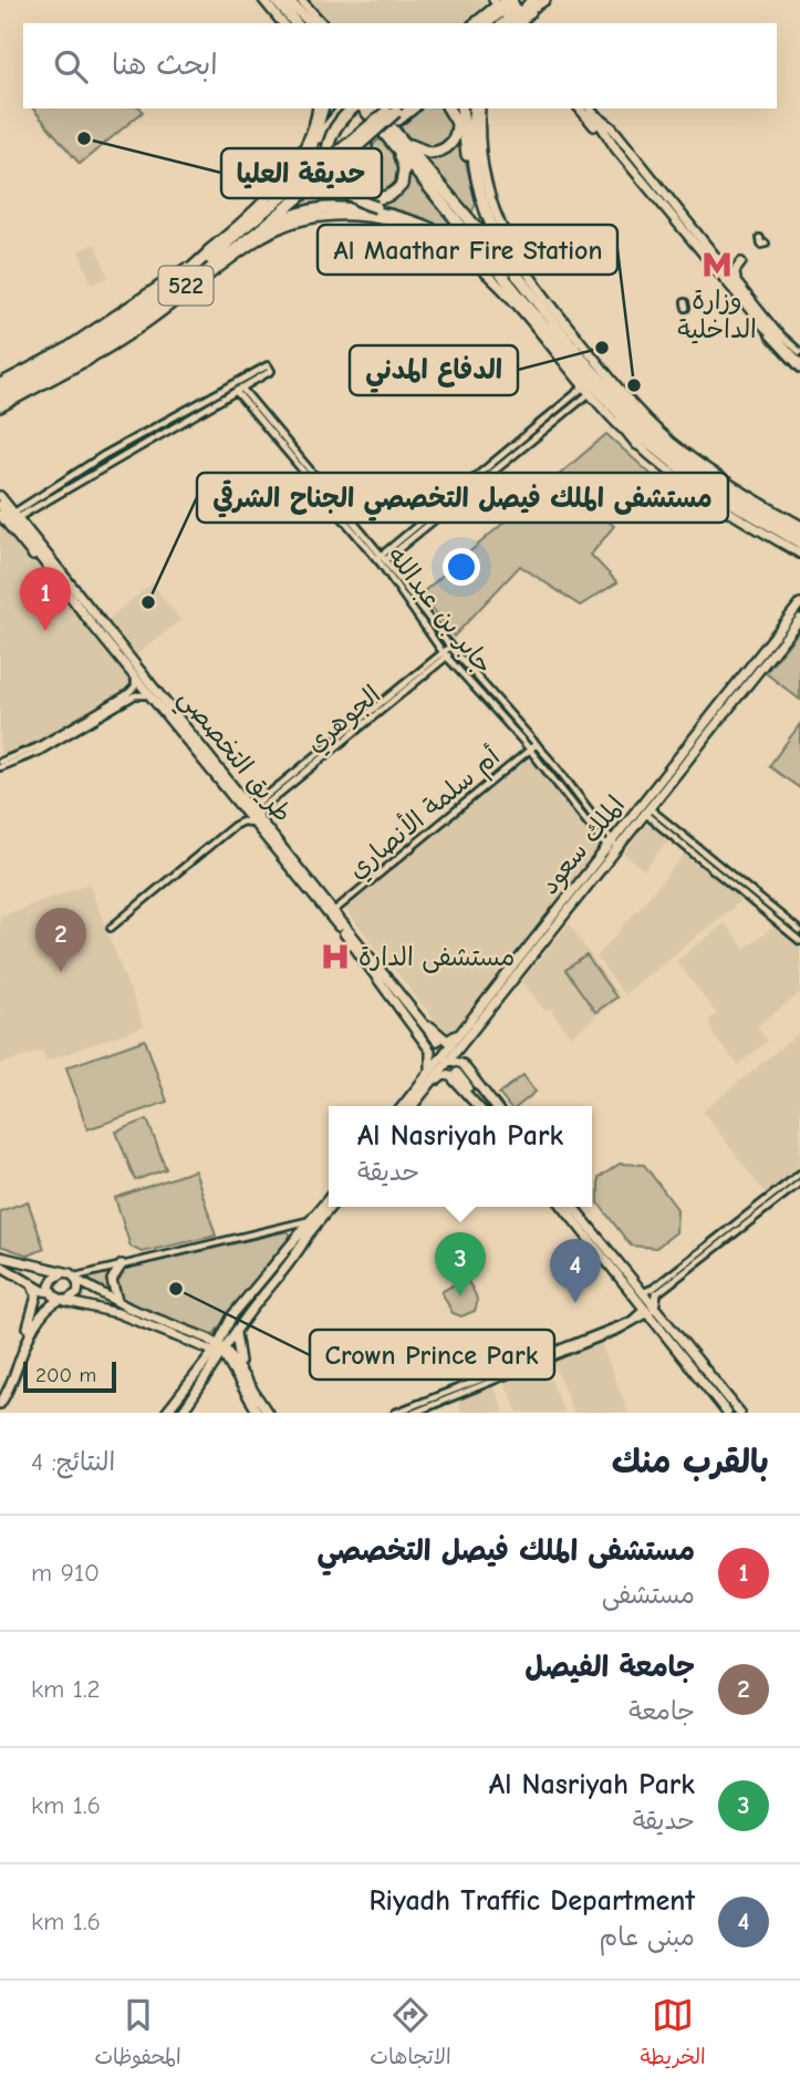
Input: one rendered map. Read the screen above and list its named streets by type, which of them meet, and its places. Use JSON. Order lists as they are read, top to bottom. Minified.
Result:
{"streets":{"highway":["522"],"main road":["طريق التخصصي","الملك سعود"],"street":["جابر بن عبدالله","الجوهري","أم سلمة الأنصاري"]},"crossings":[["جابر بن عبدالله","الجوهري"],["جابر بن عبدالله","أم سلمة الأنصاري"],["جابر بن عبدالله","الملك سعود"],["الجوهري","طريق التخصصي"]],"places":{"other":["حديقة العليا","الدفاع المدني","Al Maathar Fire Station","مستشفى الملك فيصل التخصصي الجناح الشرقي","Crown Prince Park"],"metro station":["وزارة الداخلية"],"hospital":["مستشفى الدارة"]},"scale_bar":"200 m","page":{"search":"ابحث هنا","pins":["1","2","3","4"],"popup":["Al Nasriyah Park","حديقة"],"scale":"200 m","heading":["بالقرب منك","النتائج: 4"],"list":[{"mark":"1","name":"مستشفى الملك فيصل التخصصي","note":"مستشفى","value":"910 m"},{"mark":"2","name":"جامعة الفيصل","note":"جامعة","value":"1.2 km"},{"mark":"3","name":"Al Nasriyah Park","note":"حديقة","value":"1.6 km"},{"mark":"4","name":"Riyadh Traffic Department","note":"مبنى عام","value":"1.6 km"}],"nav":["الخريطة","الاتجاهات","المحفوظات"]}}
